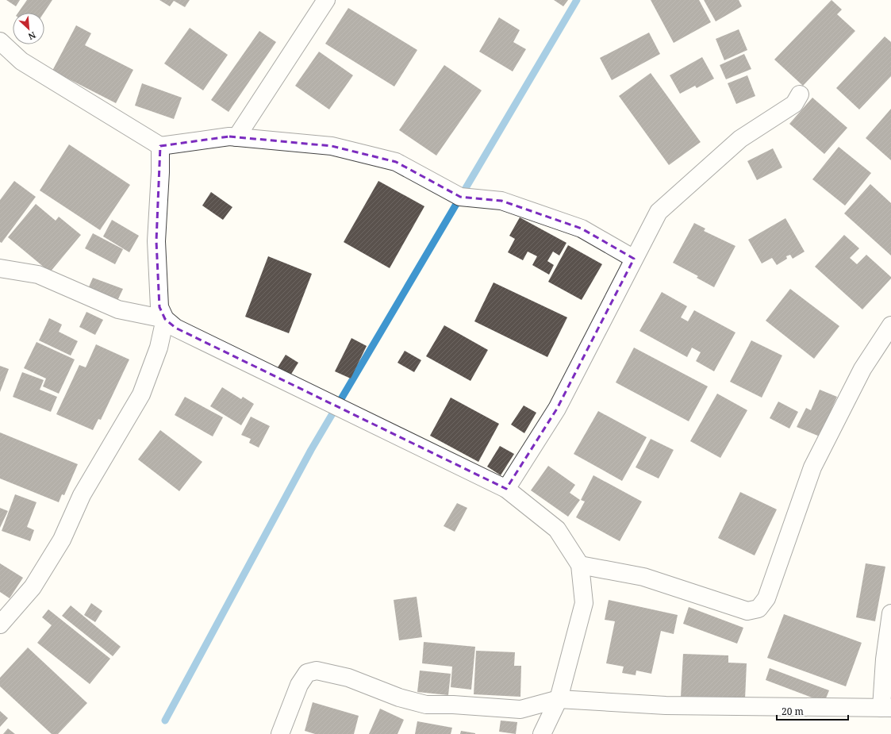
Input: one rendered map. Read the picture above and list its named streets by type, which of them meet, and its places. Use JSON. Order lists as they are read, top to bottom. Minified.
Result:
{"scale_bar":"20 m","north":"bottom right"}
